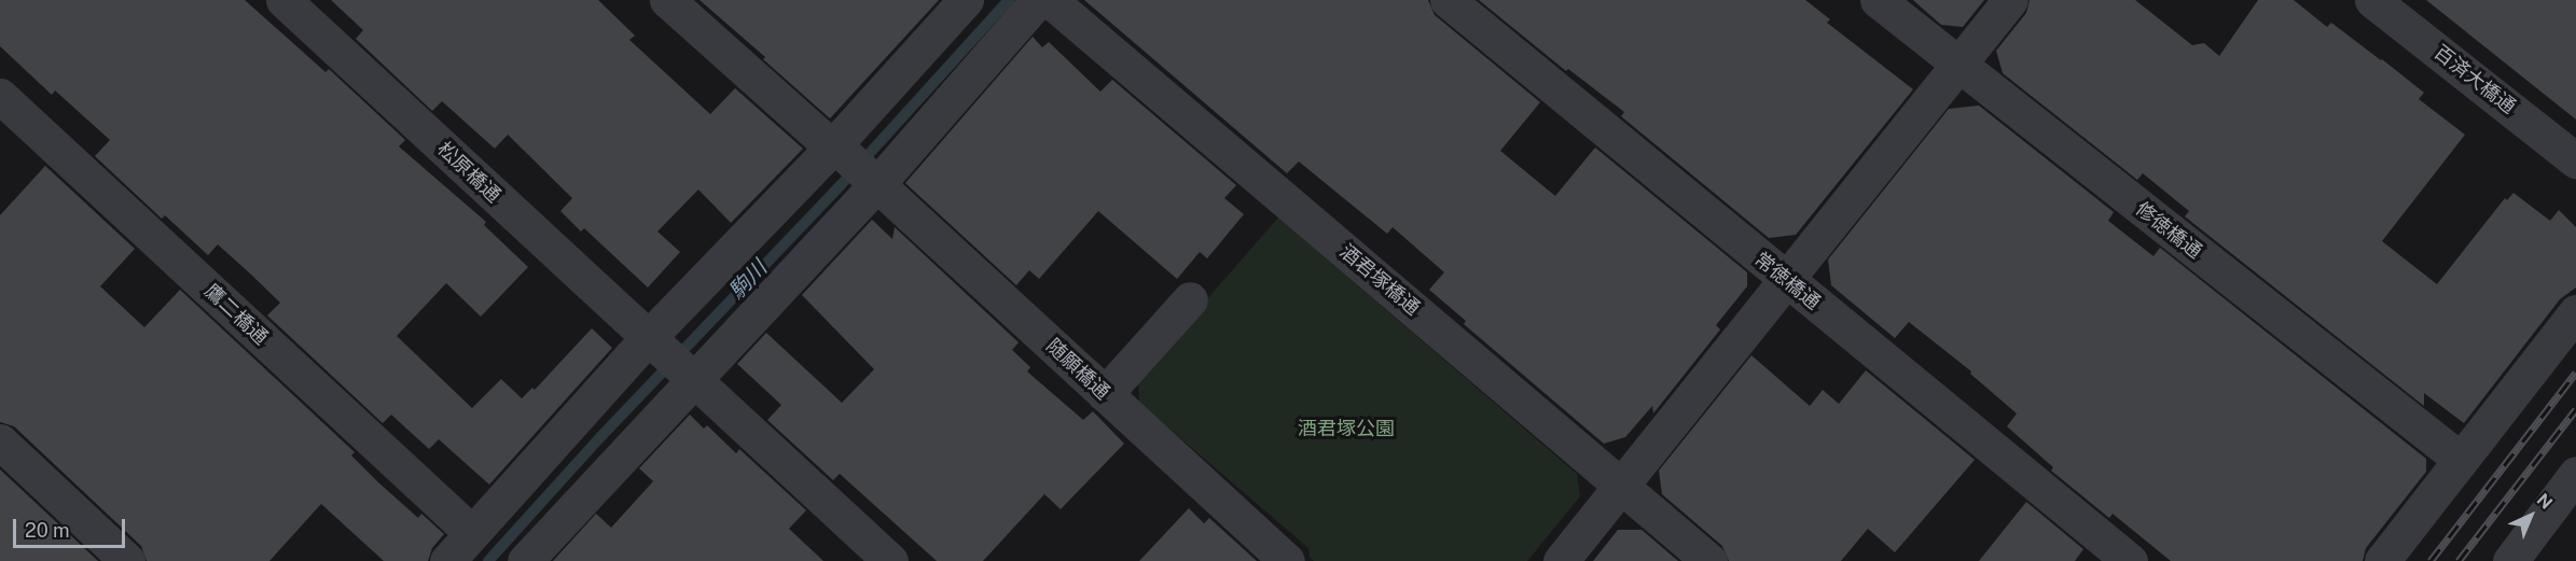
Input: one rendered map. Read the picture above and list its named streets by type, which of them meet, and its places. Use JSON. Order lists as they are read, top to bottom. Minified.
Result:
{"streets":{"street":["百済大橋通","松原橋通","修徳橋通","酒君塚橋通","常徳橋通","鷹二橋通","随願橋通"]},"water":["駒川"],"parks":["酒君塚公園"],"scale_bar":"20 m","north":"top right"}
